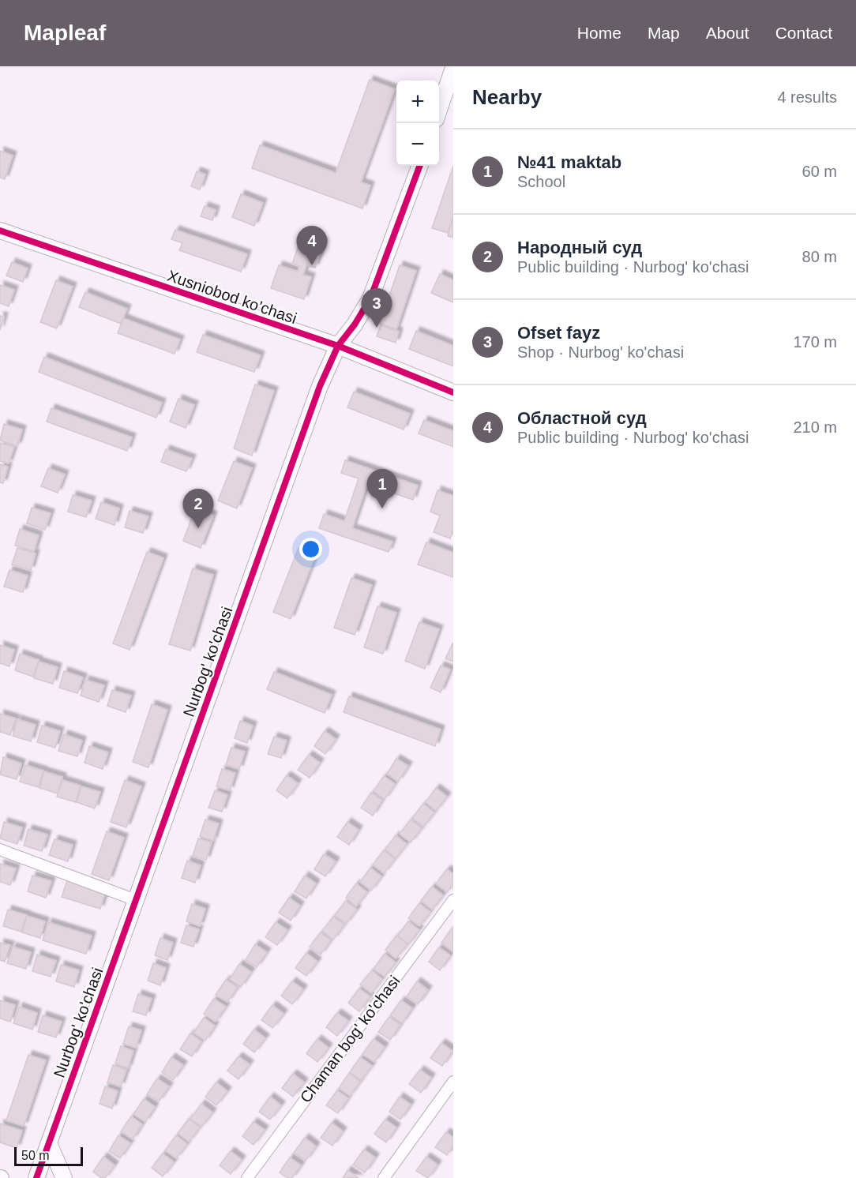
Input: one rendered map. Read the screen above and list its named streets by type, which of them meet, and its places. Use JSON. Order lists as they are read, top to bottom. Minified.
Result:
{"streets":{"street":["Xusniobod ko'chasi","Nurbog' ko'chasi","Chaman bog' ko'chasi"]},"crossings":[["Xusniobod ko'chasi","Nurbog' ko'chasi"]],"scale_bar":"50 m","page":{"header":"Mapleaf","nav":["Home","Map","About","Contact"],"heading":["Nearby","4 results"],"map_buttons":["+","−"],"list":[{"mark":"1","name":"№41 maktab","note":"School","value":"60 m"},{"mark":"2","name":"Народный суд","note":"Public building · Nurbog' ko'chasi","value":"80 m"},{"mark":"3","name":"Ofset fayz","note":"Shop · Nurbog' ko'chasi","value":"170 m"},{"mark":"4","name":"Областной суд","note":"Public building · Nurbog' ko'chasi","value":"210 m"}],"pins":["4","3","1","2"],"scale":"50 m"}}
